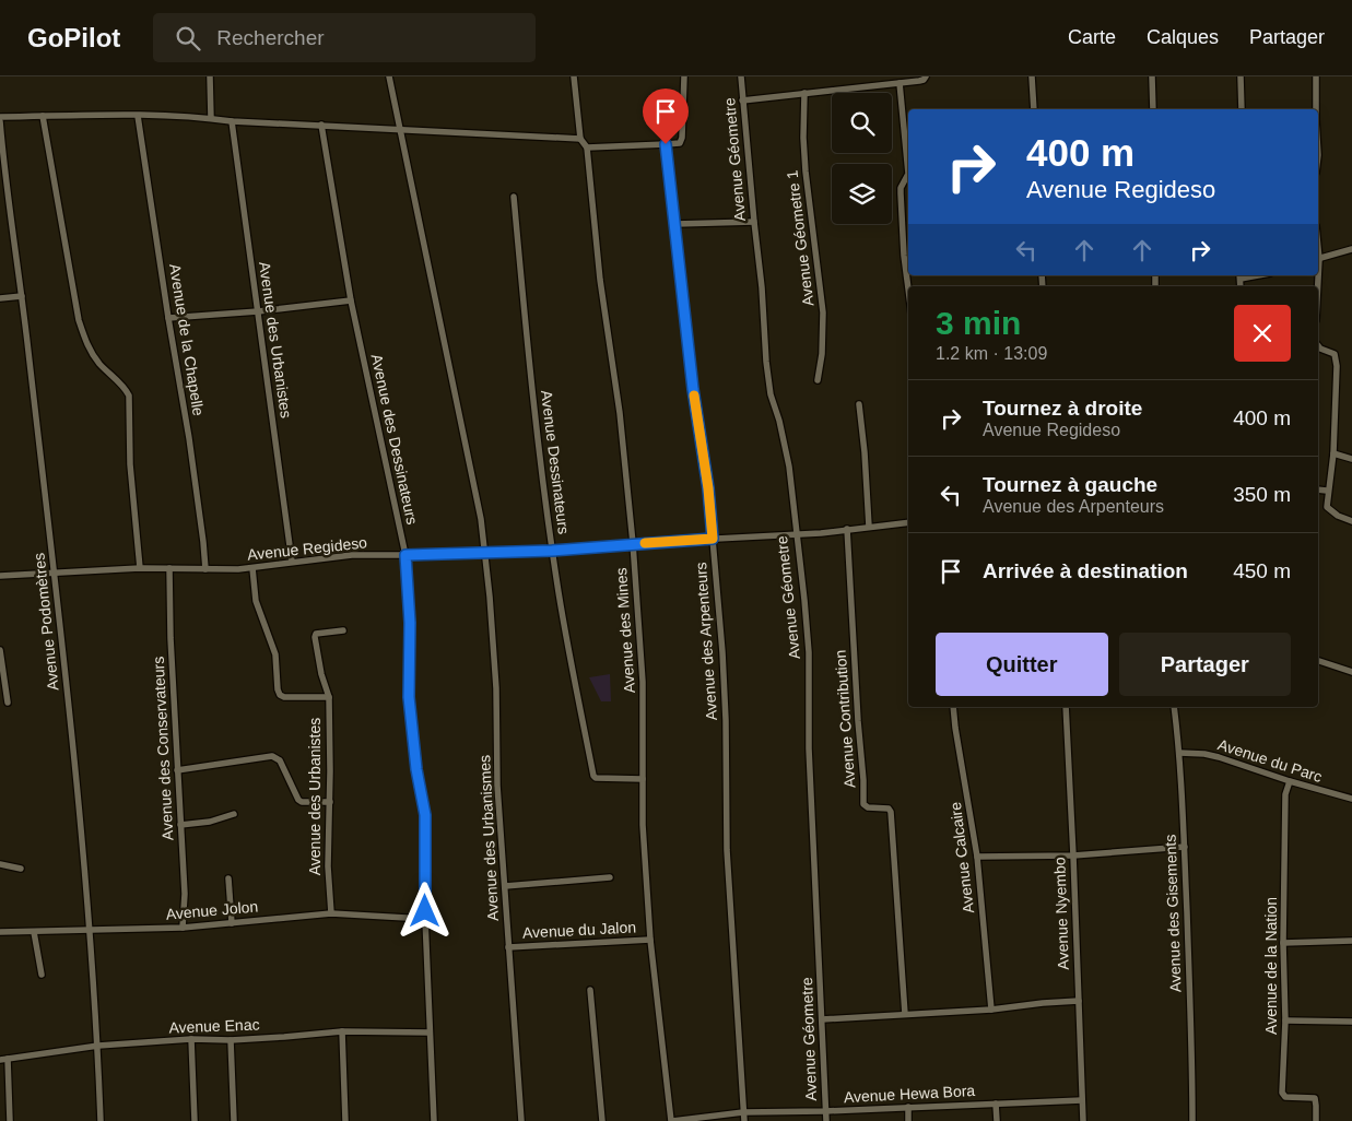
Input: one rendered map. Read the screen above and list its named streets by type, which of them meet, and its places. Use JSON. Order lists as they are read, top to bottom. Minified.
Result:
{"streets":{"street":["Avenue Géometre","Avenue Géometre 1","Avenue de la Chapelle","Avenue des Urbanistes","Avenue des Dessinateurs","Avenue Dessinateurs","Avenue Regideso","Avenue Podomètres","Avenue des Mines","Avenue des Arpenteurs","Avenue Contribution","Avenue des Conservateurs","Avenue du Parc","Avenue des Urbanismes","Avenue Calcaire","Avenue Jolon","Avenue Nyembo","Avenue des Gisements","Avenue du Jalon","Avenue de la Nation","Avenue Enac","Avenue Hewa Bora"]},"crossings":[["Avenue Géometre","Avenue Regideso"],["Avenue Géometre","Avenue Hewa Bora"],["Avenue de la Chapelle","Avenue Regideso"],["Avenue des Urbanistes","Avenue Regideso"],["Avenue des Urbanistes","Avenue Jolon"],["Avenue des Dessinateurs","Avenue Regideso"],["Avenue des Dessinateurs","Avenue Jolon"],["Avenue des Dessinateurs","Avenue Enac"],["Avenue Dessinateurs","Avenue Regideso"],["Avenue Dessinateurs","Avenue des Mines"],["Avenue Regideso","Avenue Podomètres"],["Avenue Regideso","Avenue des Mines"],["Avenue Regideso","Avenue des Arpenteurs"],["Avenue Regideso","Avenue Contribution"],["Avenue Regideso","Avenue des Conservateurs"],["Avenue Regideso","Avenue des Urbanismes"],["Avenue Podomètres","Avenue Jolon"],["Avenue Podomètres","Avenue Enac"],["Avenue des Mines","Avenue du Jalon"],["Avenue des Mines","Avenue Hewa Bora"],["Avenue des Arpenteurs","Avenue Hewa Bora"],["Avenue des Conservateurs","Avenue Jolon"],["Avenue du Parc","Avenue des Gisements"],["Avenue du Parc","Avenue de la Nation"],["Avenue des Urbanismes","Avenue du Jalon"],["Avenue Nyembo","Avenue Hewa Bora"]],"page":{"header":"GoPilot","search":"Rechercher","nav":["Carte","Calques","Partager"],"turn":["400 m","Avenue Regideso"],"heading":["3 min","1.2 km · 13:09"],"list":[{"name":"Tournez à droite","note":"Avenue Regideso","value":"400 m"},{"name":"Tournez à gauche","note":"Avenue des Arpenteurs","value":"350 m"},{"name":"Arrivée à destination","value":"450 m"}],"buttons":["Quitter","Partager"]}}
